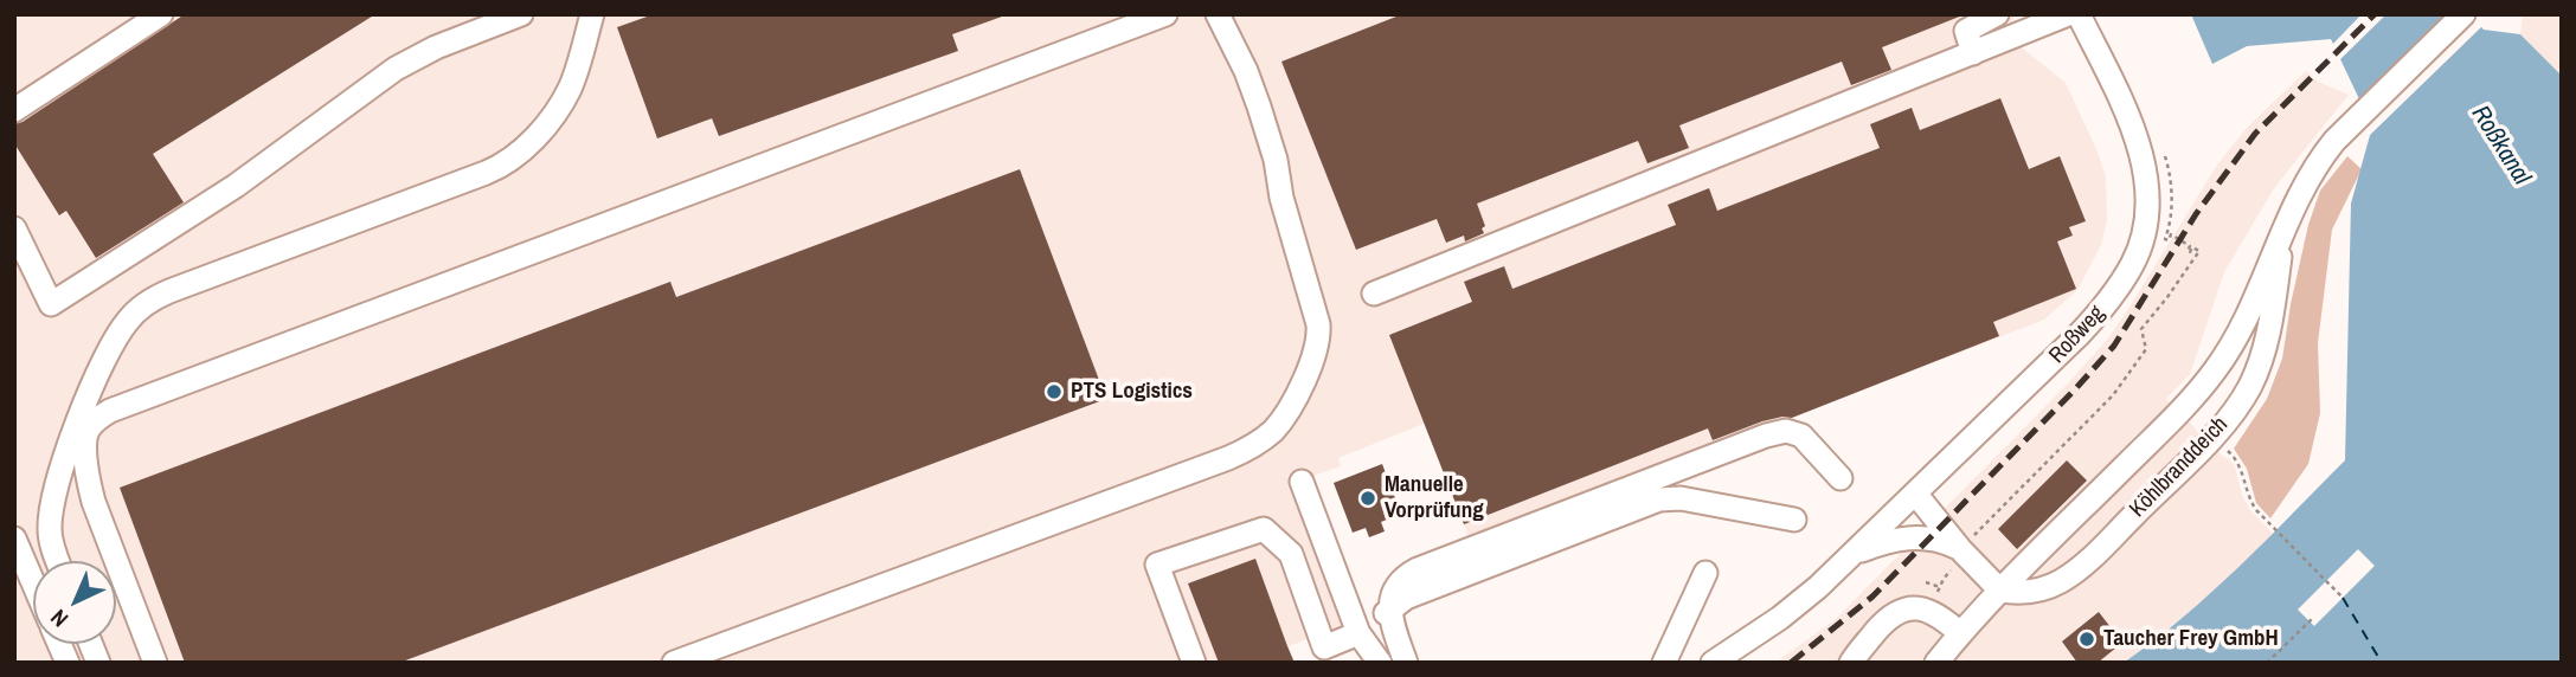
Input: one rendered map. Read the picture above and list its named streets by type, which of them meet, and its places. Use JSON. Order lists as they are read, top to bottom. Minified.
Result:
{"streets":{"street":["Roßweg","Köhlbranddeich"]},"water":["Roßkanal"],"places":["PTS Logistics","Manuelle Vorprüfung","Taucher Frey GmbH"],"north":"bottom left"}
